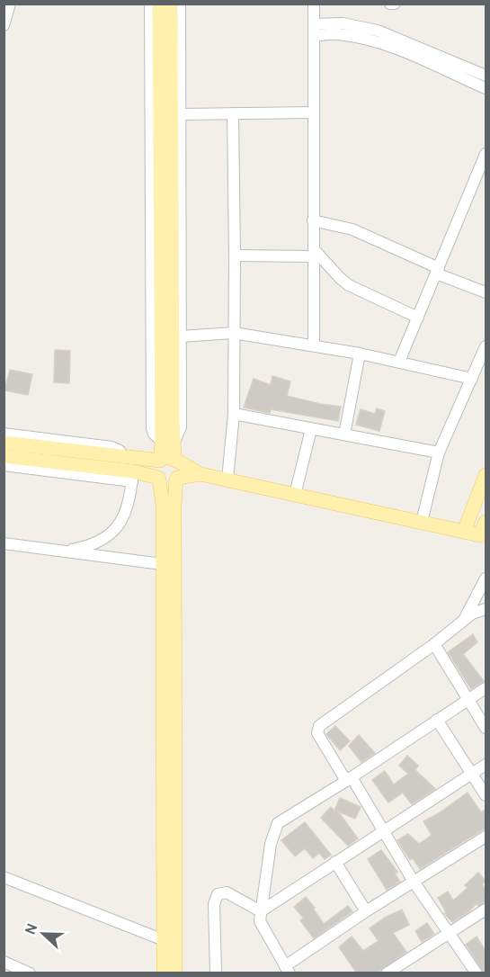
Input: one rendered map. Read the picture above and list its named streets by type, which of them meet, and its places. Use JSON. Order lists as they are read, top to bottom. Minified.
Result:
{"north":"left"}
